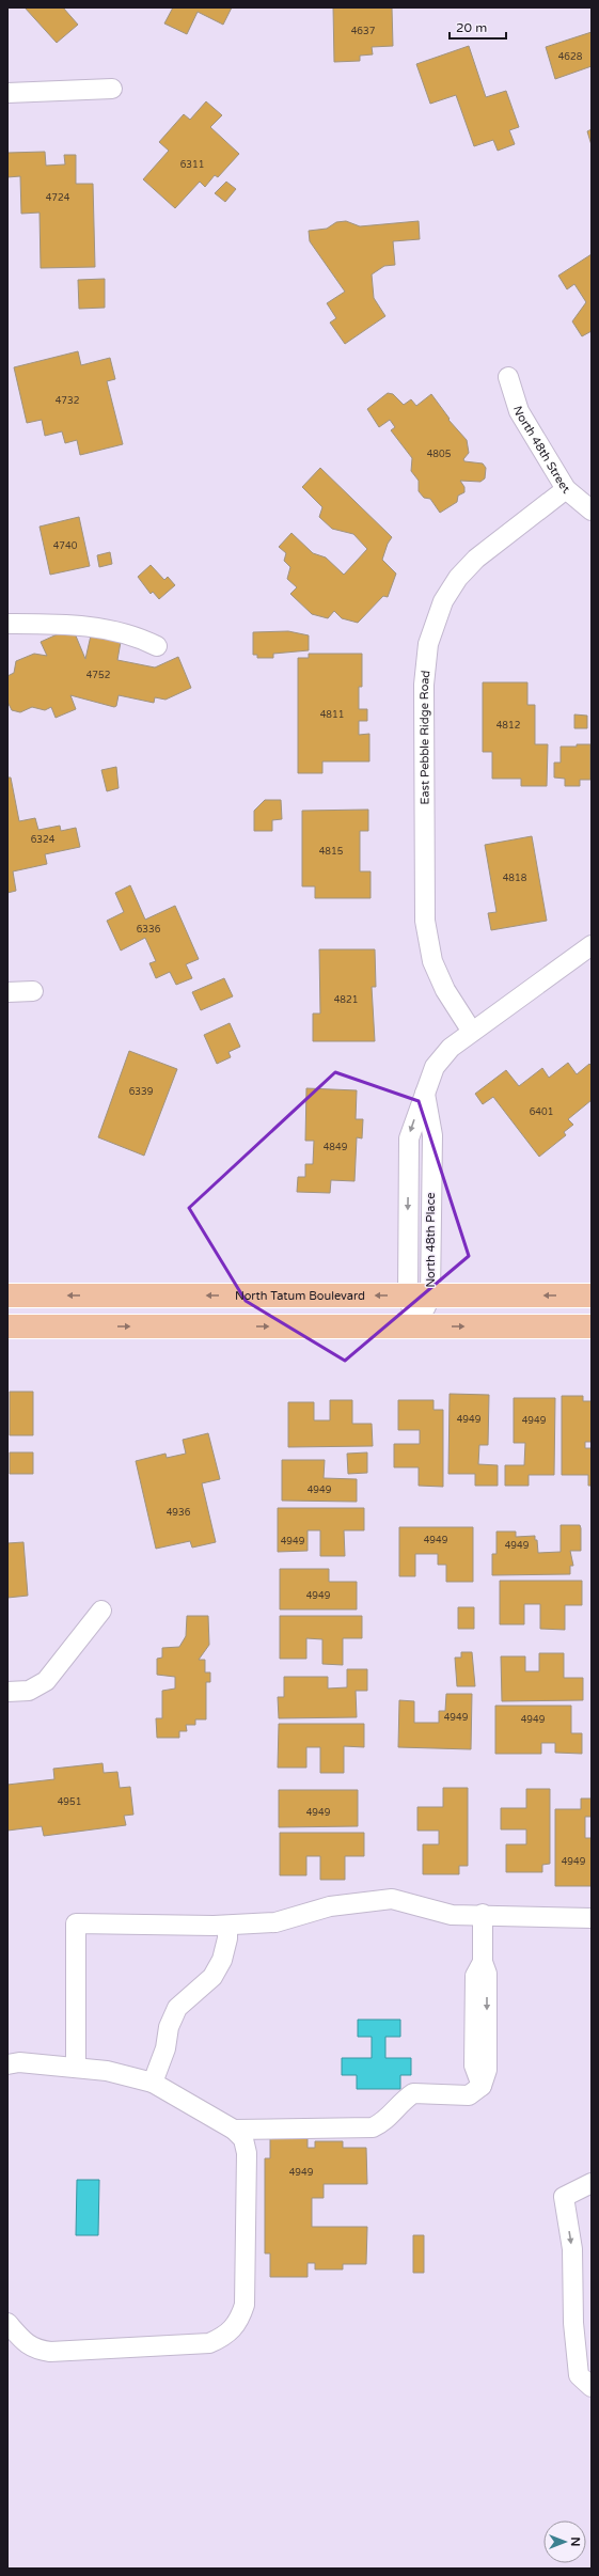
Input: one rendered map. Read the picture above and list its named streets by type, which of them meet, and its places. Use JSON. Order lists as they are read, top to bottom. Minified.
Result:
{"streets":{"main road":["North Tatum Boulevard"],"street":["North 48th Street","East Pebble Ridge Road","North 48th Place"]},"crossings":[["North 48th Street","East Pebble Ridge Road"],["East Pebble Ridge Road","North 48th Place"],["North 48th Place","North Tatum Boulevard"]],"house_numbers":["4637","4628","6311","4724","4732","4805","4740","4752","4811","4812","6324","4815","4818","6336","4821","6339","6401","4849","4949","4949","4949","4936","4949","4949","4949","4949","4949","4949","4951","4949","4949","4949"],"scale_bar":"20 m","north":"right"}
